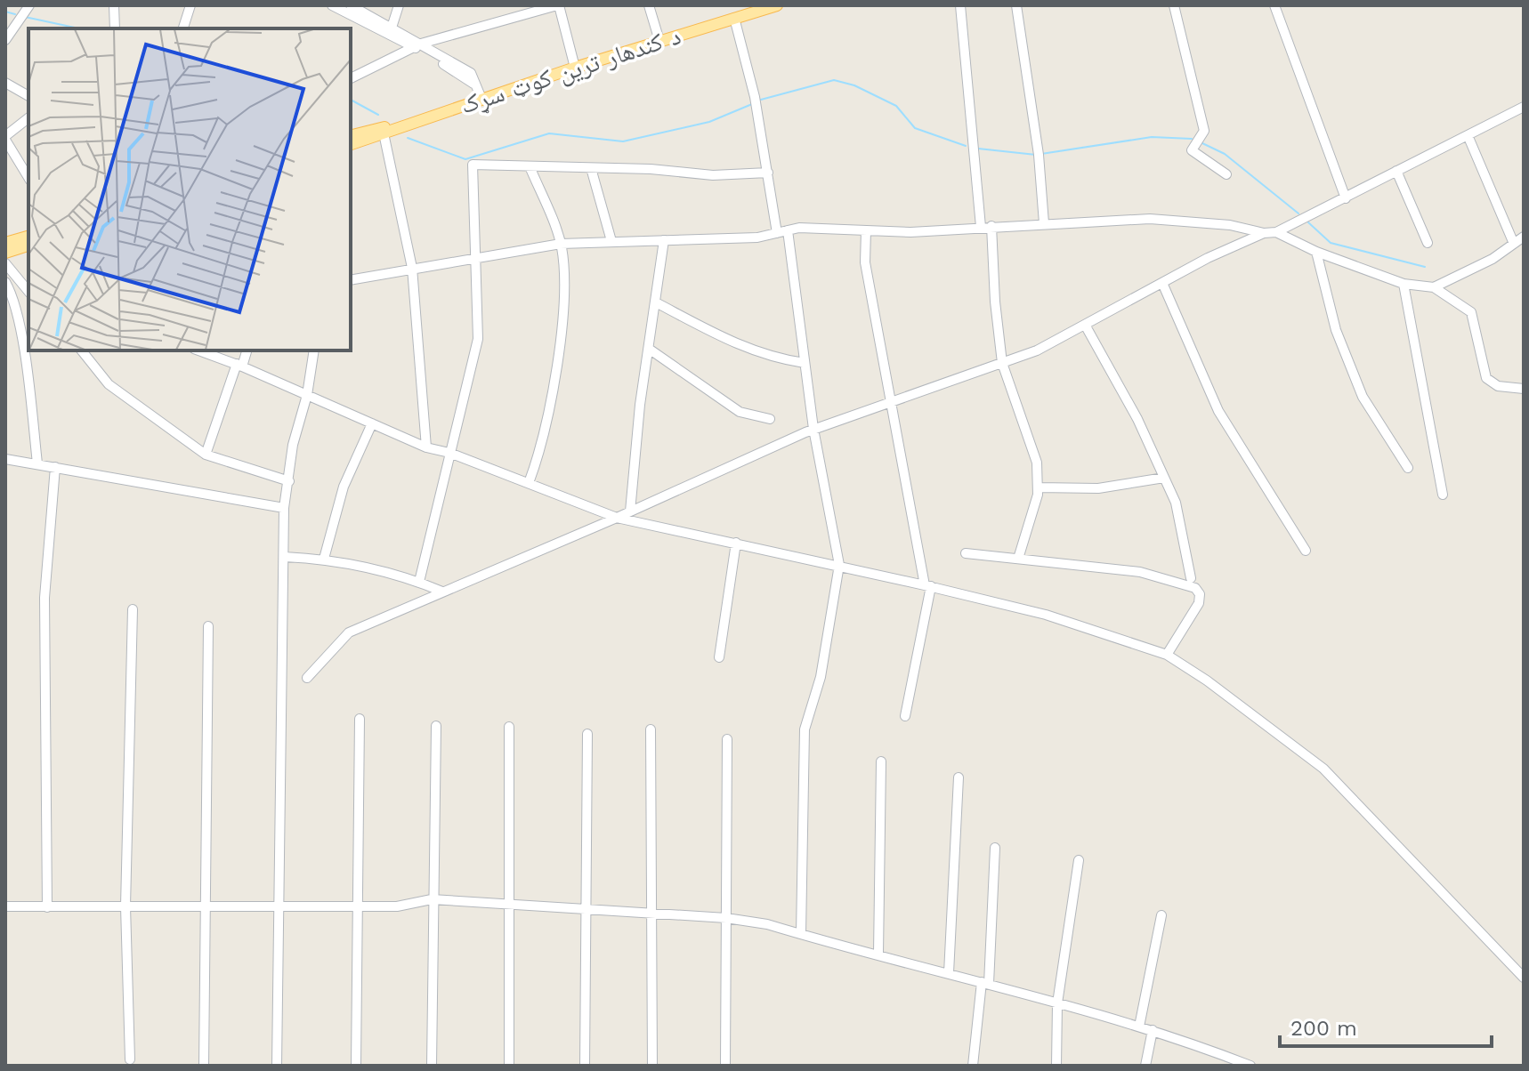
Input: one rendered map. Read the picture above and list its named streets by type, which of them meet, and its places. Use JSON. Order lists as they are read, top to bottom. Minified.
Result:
{"streets":{"main road":["د کندهار ترين کوټ سړک"]},"scale_bar":"200 m"}
